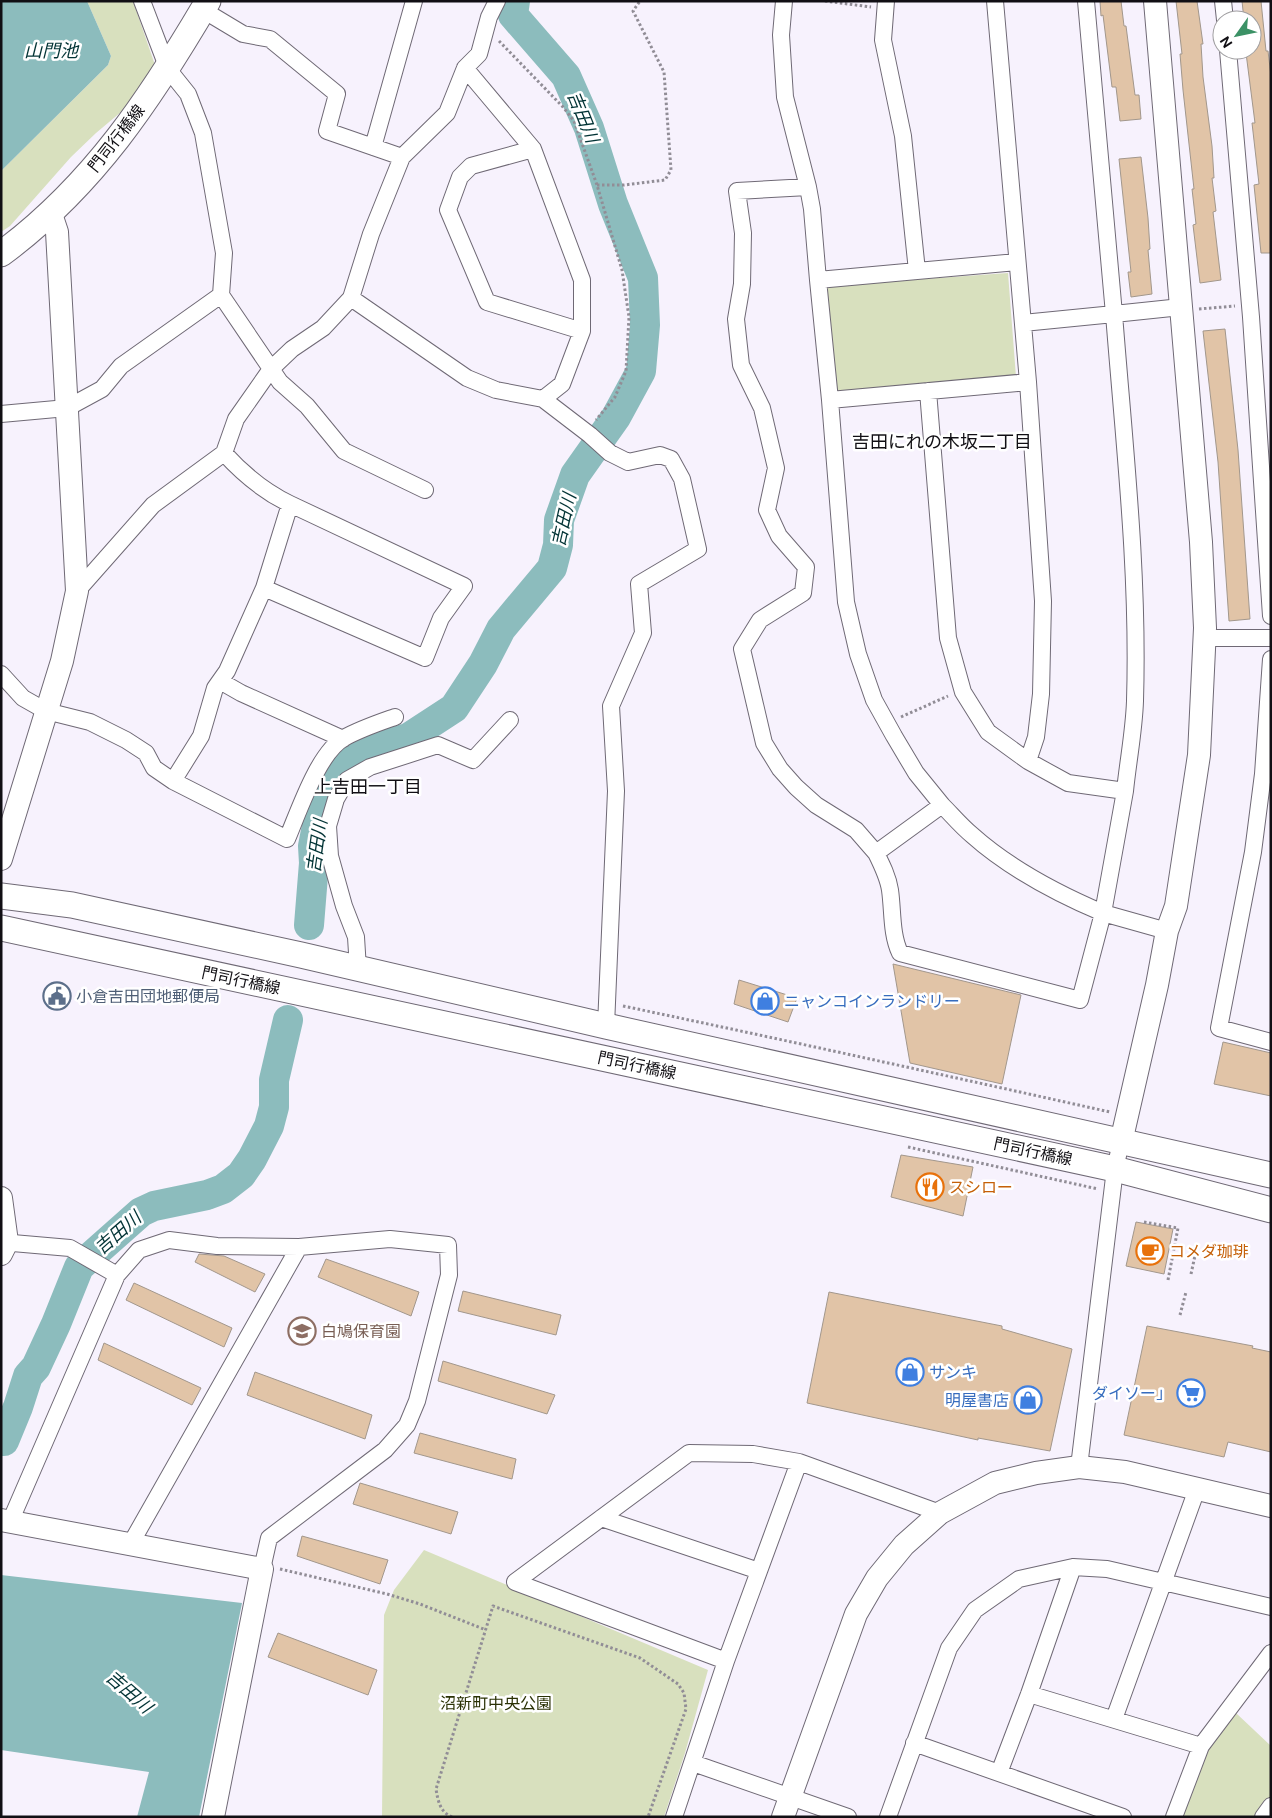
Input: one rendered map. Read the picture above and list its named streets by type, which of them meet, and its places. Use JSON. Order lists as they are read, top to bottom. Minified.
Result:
{"streets":{"main road":["門司行橋線"]},"districts":["吉田にれの木坂二丁目","上吉田一丁目"],"water":["山門池","吉田川"],"parks":["沼新町中央公園"],"places":{"public building":["小倉吉田団地郵便局"],"shop":["ニャンコインランドリー","サンキ","明屋書店"],"restaurant":["スシロー"],"cafe":["コメダ珈琲"],"school or university":["白鳩保育園"],"supermarket":["ダイソー」"]},"north":"bottom left"}
